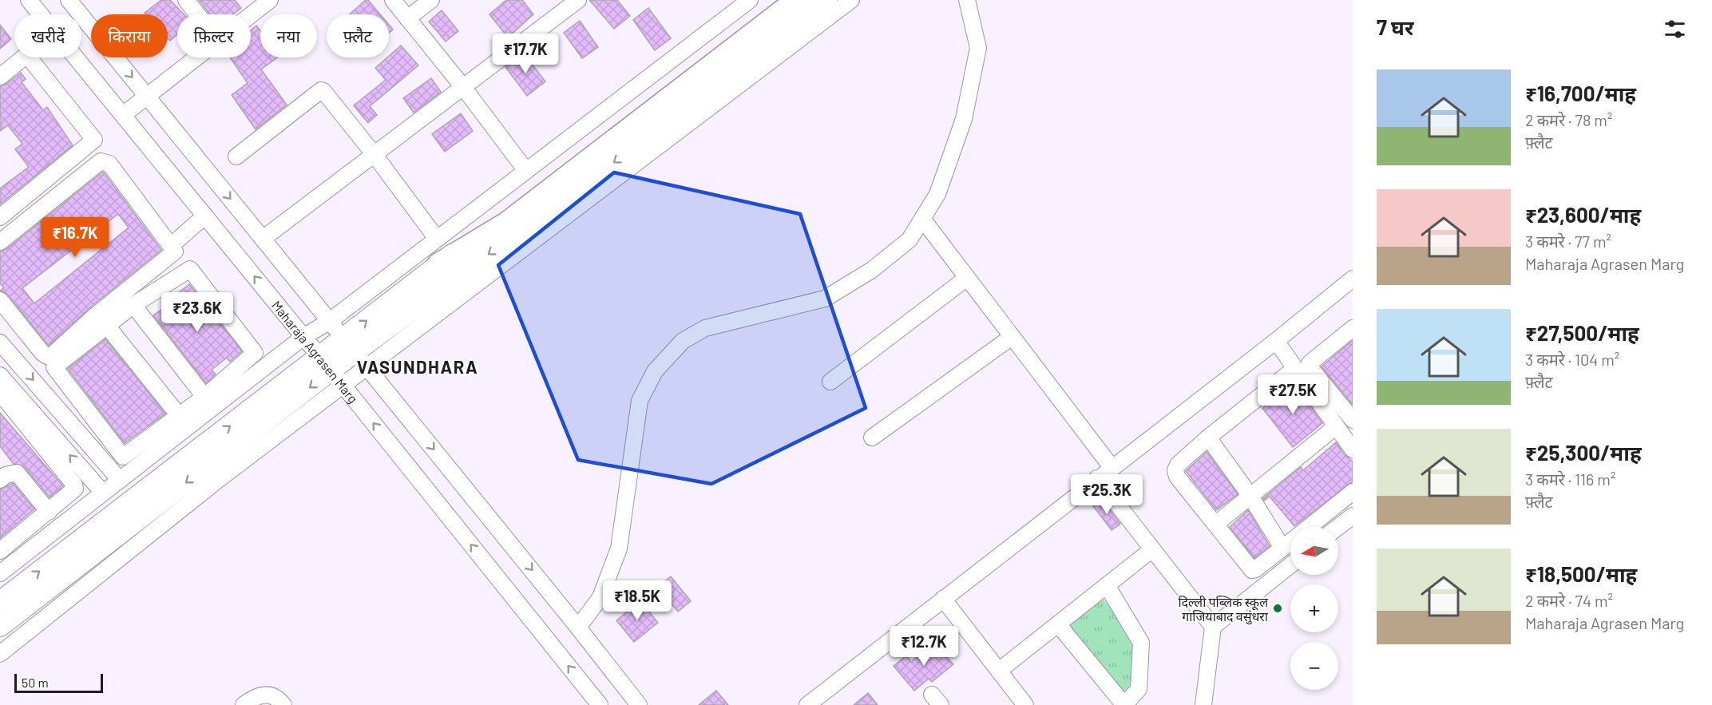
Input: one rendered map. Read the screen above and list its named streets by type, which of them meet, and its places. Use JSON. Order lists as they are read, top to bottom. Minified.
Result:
{"streets":{"street":["Maharaja Agrasen Marg"]},"districts":["VASUNDHARA"],"places":["दिल्ली पब्लिक स्कूल गाजियाबाद वसुंधरा"],"scale_bar":"50 m","north":"left","page":{"heading":"7 घर","chip":["खरीदें","किराया","फ़िल्टर","नया","फ़्लैट"],"price":["₹17.7K","₹16.7K","₹23.6K","₹27.5K","₹25.3K","₹18.5K","₹12.7K"],"list":[{"name":"₹16,700/माह","note":"2 कमरे · 78 m² · फ़्लैट"},{"name":"₹23,600/माह","note":"3 कमरे · 77 m² · Maharaja Agrasen Marg"},{"name":"₹27,500/माह","note":"3 कमरे · 104 m² · फ़्लैट"},{"name":"₹25,300/माह","note":"3 कमरे · 116 m² · फ़्लैट"},{"name":"₹18,500/माह","note":"2 कमरे · 74 m² · Maharaja Agrasen Marg"}],"map_buttons":["+","−"],"scale":"50 m"}}
